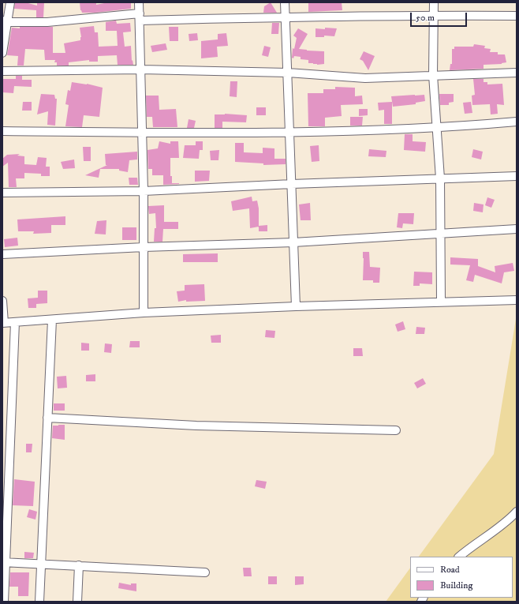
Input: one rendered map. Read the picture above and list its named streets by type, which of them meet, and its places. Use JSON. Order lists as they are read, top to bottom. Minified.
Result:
{"legend":["Road","Building"],"scale_bar":"50 m"}
